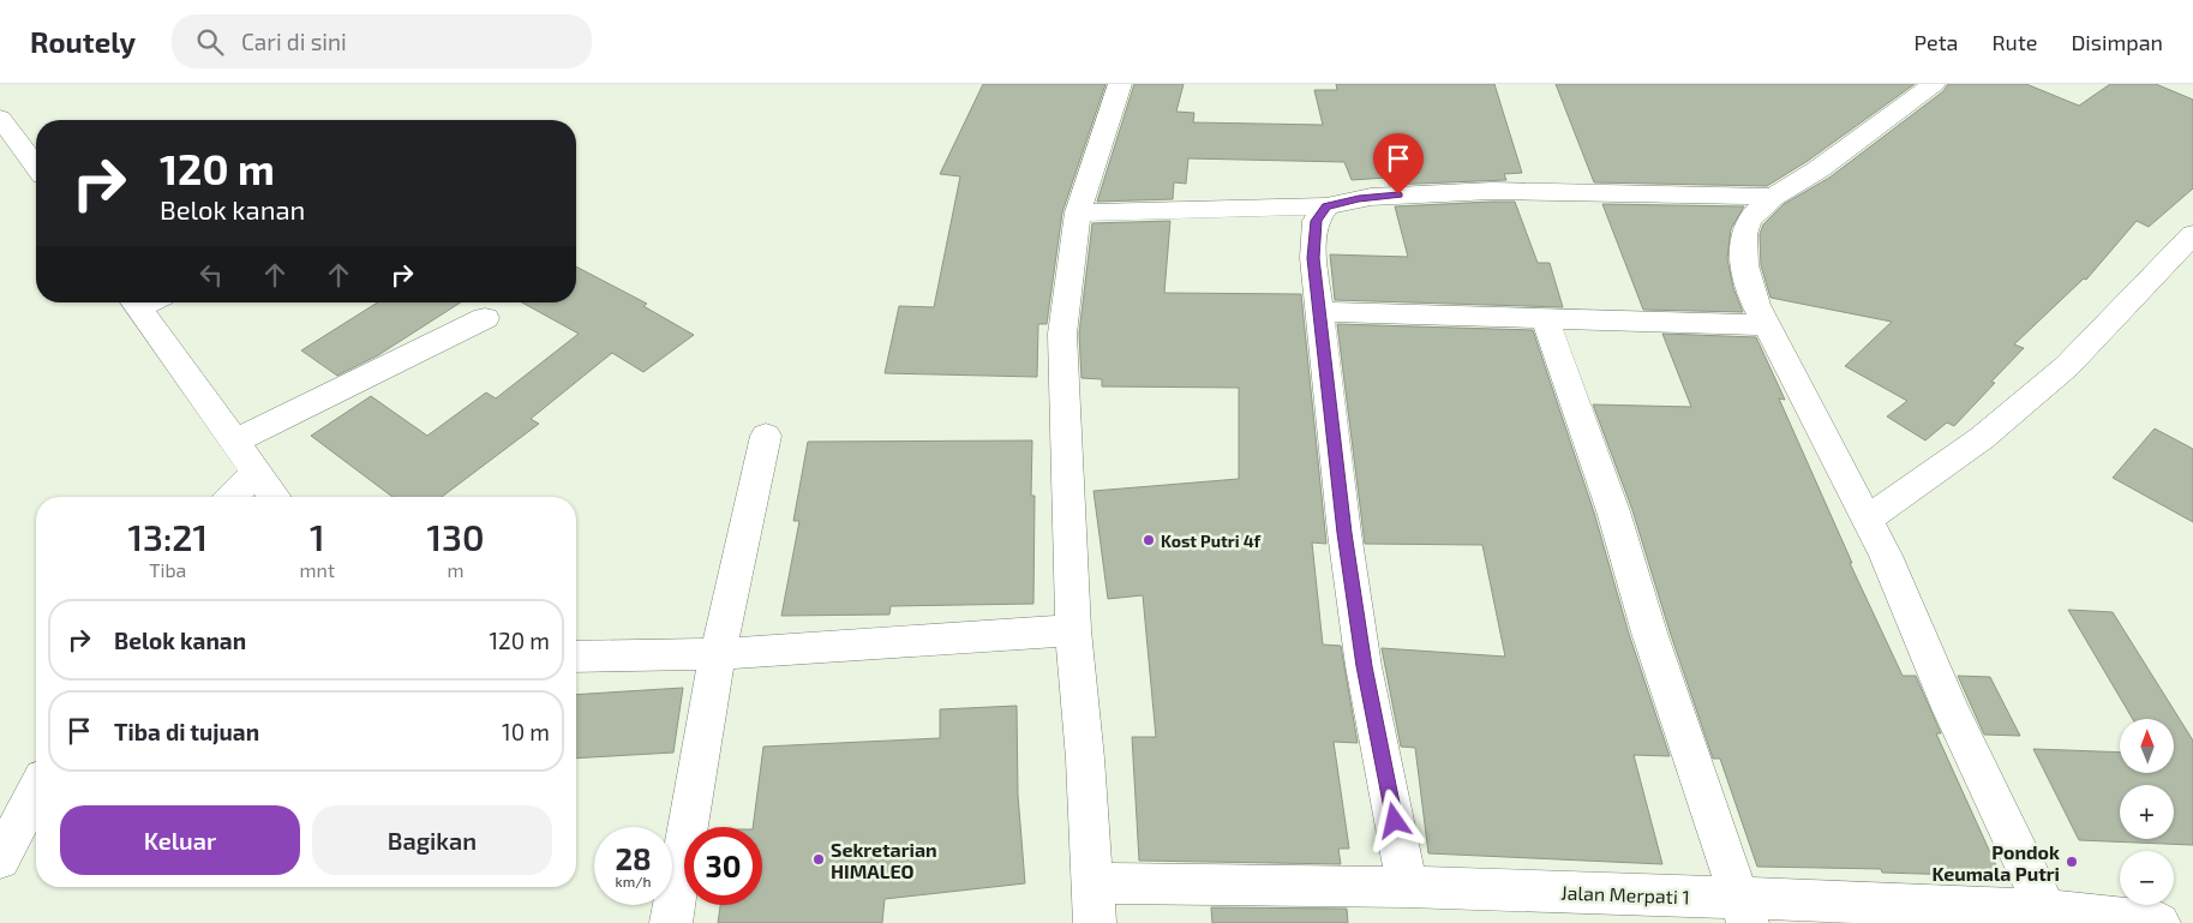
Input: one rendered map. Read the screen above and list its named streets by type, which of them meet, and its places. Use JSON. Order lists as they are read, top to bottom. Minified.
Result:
{"streets":{"street":["Jalan Merpati 1"]},"places":["Kost Putri 4f","Sekretarian HIMALEO","Pondok Keumala Putri"],"north":"top","page":{"header":"Routely","search":"Cari di sini","nav":["Peta","Rute","Disimpan"],"turn":["120 m","Belok kanan"],"eta":["13:21","Tiba","1","mnt","130","m"],"list":[{"name":"Belok kanan","value":"120 m"},{"name":"Tiba di tujuan","value":"10 m"}],"map_buttons":["+","−"],"buttons":["Keluar","Bagikan"],"speed":"28 km/h","limit":"30"}}
